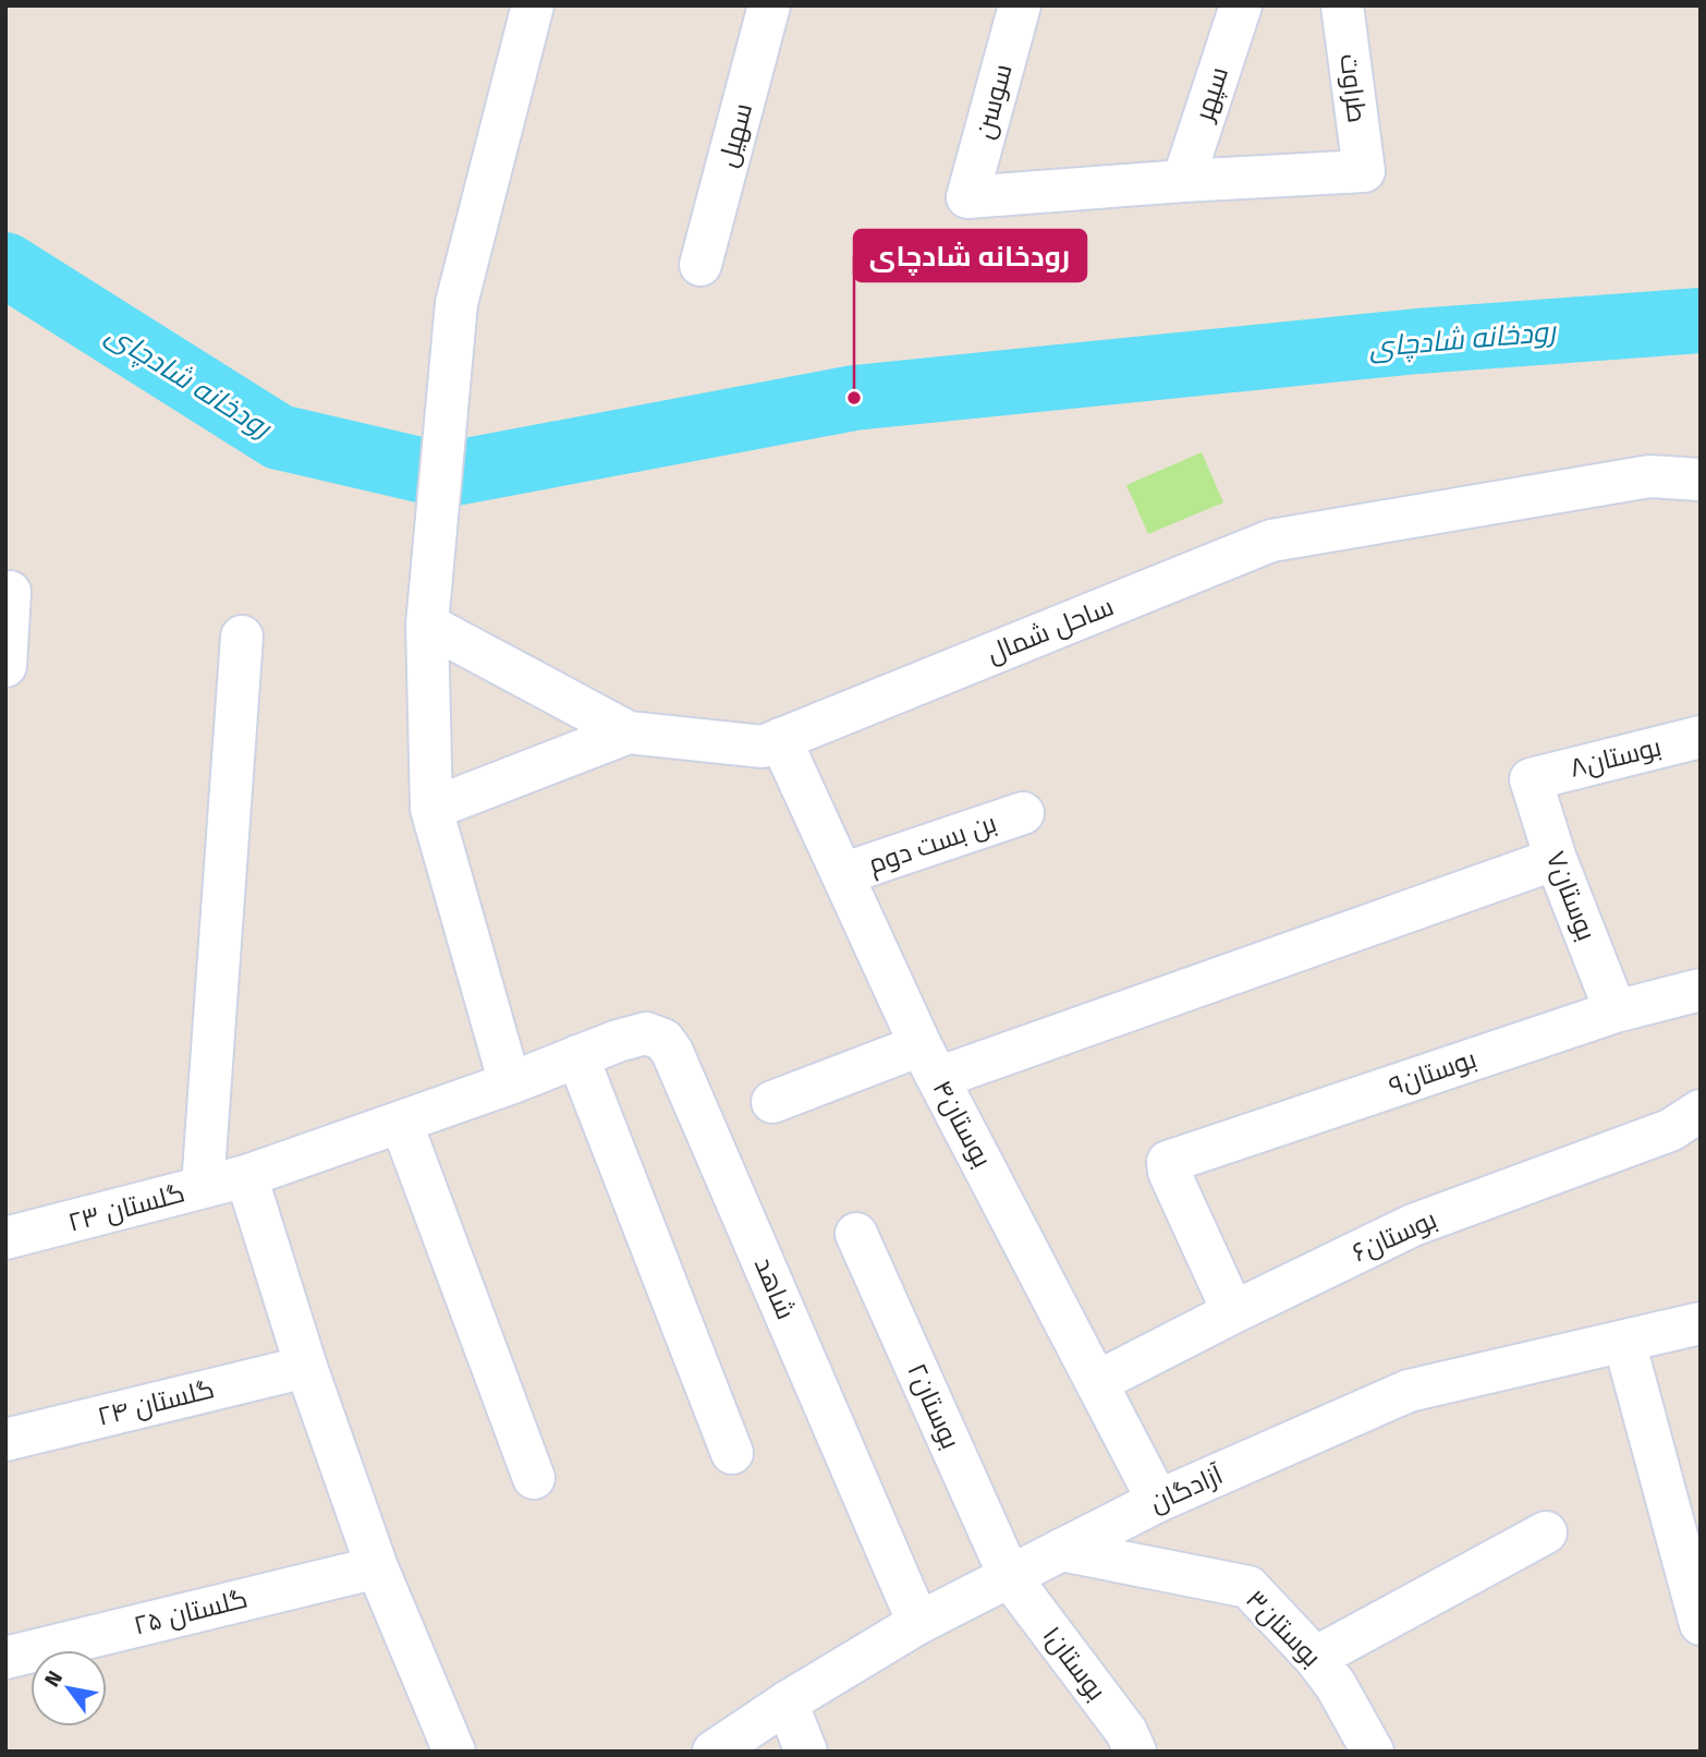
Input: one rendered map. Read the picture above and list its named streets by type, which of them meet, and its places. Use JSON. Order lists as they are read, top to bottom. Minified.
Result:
{"streets":{"street":["طراوت","سپهر","سوسن","سهیل","ساحل شمال","بوستان۸","بن بست دوم","بوستان۷","بوستان۹","بوستان۴","گلستان ۲۳","بوستان۶","شاهد","گلستان ۲۴","بوستان۲","آزادگان","گلستان ۲۵","بوستان۳","بوستان۱"]},"crossings":[["طراوت","سپهر"],["طراوت","سوسن"],["سپهر","سوسن"],["ساحل شمال","بوستان۴"],["بوستان۸","بوستان۷"],["بن بست دوم","بوستان۴"],["بوستان۷","بوستان۹"],["بوستان۹","بوستان۶"],["بوستان۴","بوستان۶"],["بوستان۴","آزادگان"],["گلستان ۲۳","شاهد"],["شاهد","آزادگان"],["بوستان۲","آزادگان"],["بوستان۲","بوستان۱"],["آزادگان","بوستان۳"],["آزادگان","بوستان۱"]],"water":["رودخانه شادچای"],"places":["رودخانه شادچای"],"north":"top left"}
